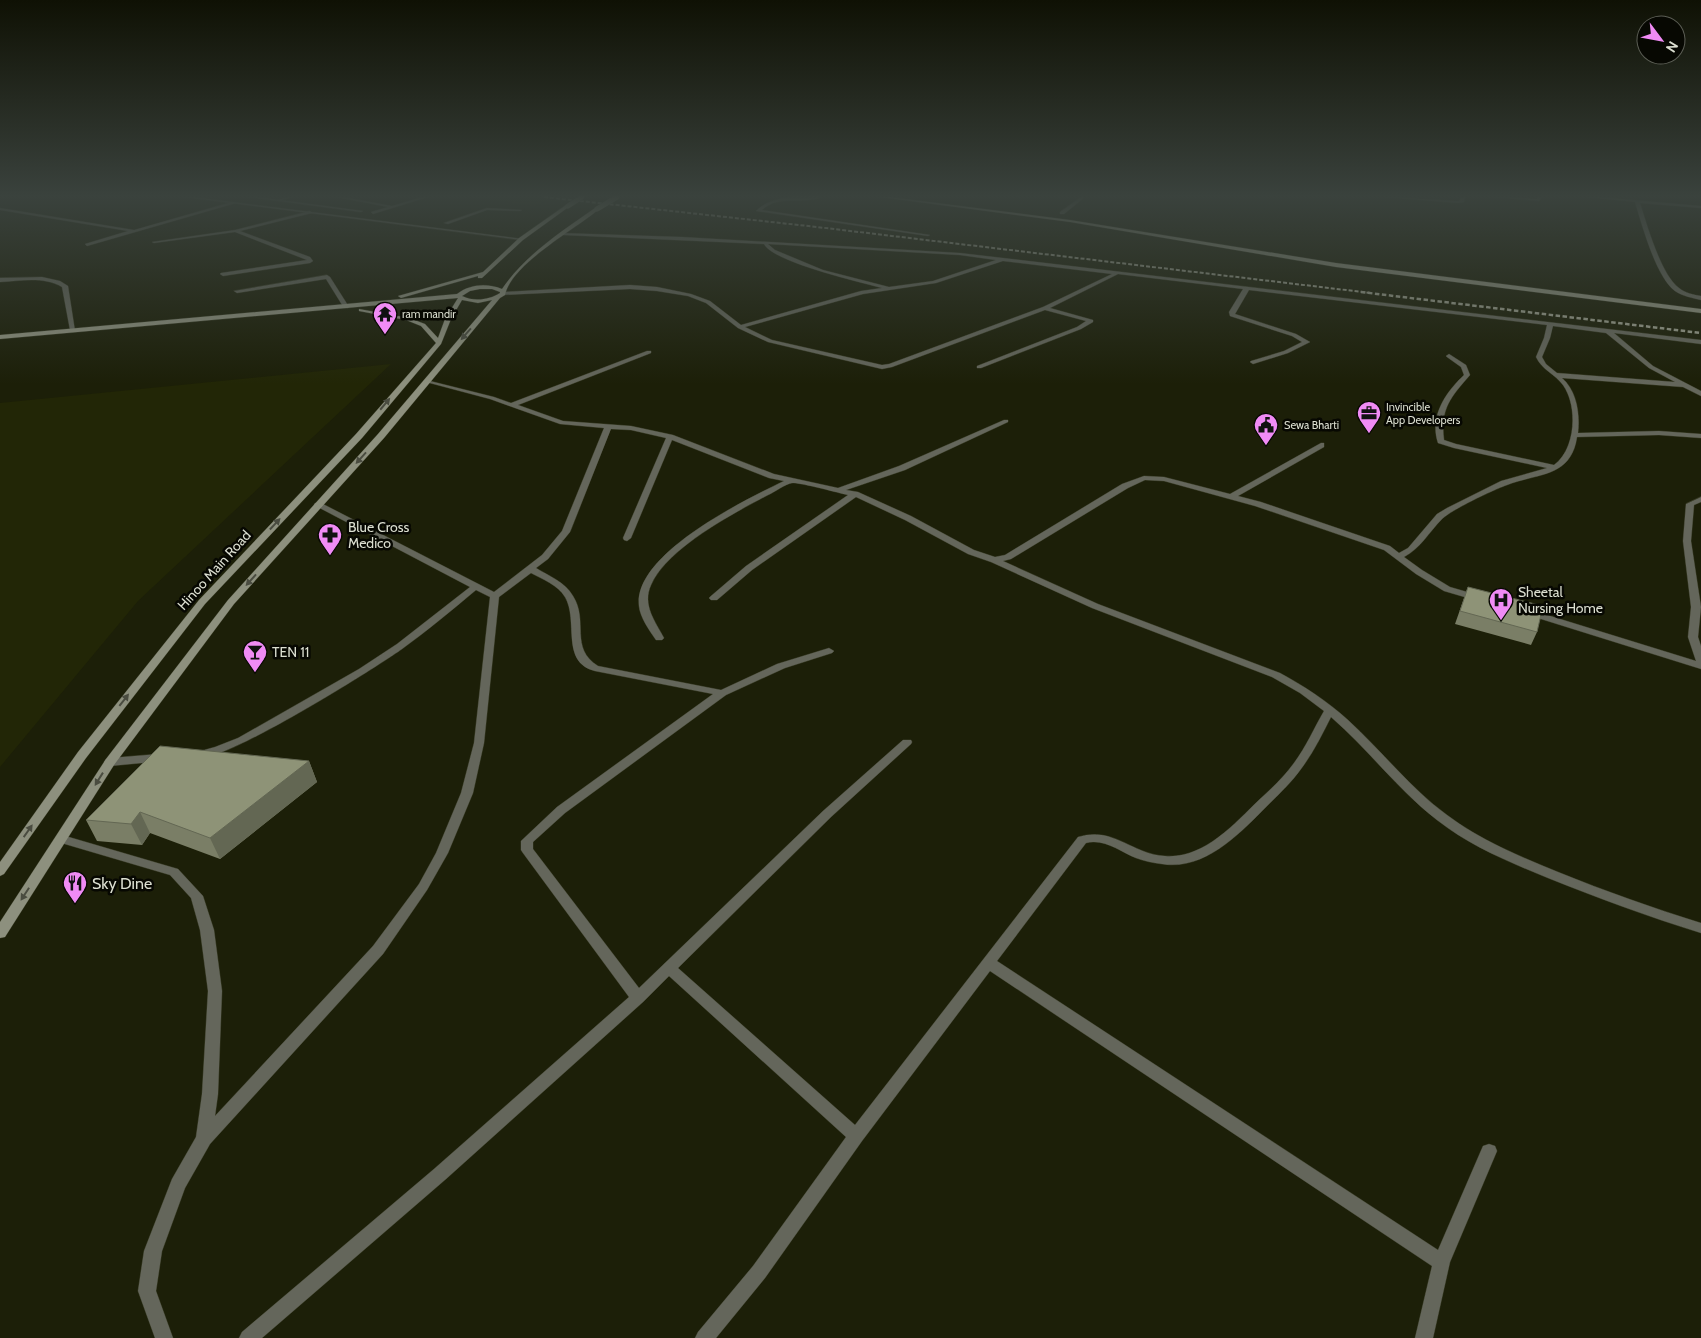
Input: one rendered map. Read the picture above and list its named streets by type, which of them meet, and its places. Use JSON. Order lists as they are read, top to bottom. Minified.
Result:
{"streets":{"main road":["Hinoo Main Road"]},"places":{"temple":["ram mandir"],"office":["Invincible App Developers"],"public building":["Sewa Bharti"],"pharmacy":["Blue Cross Medico"],"hospital":["Sheetal Nursing Home"],"bar":["TEN 11"],"restaurant":["Sky Dine"]},"north":"bottom right"}
